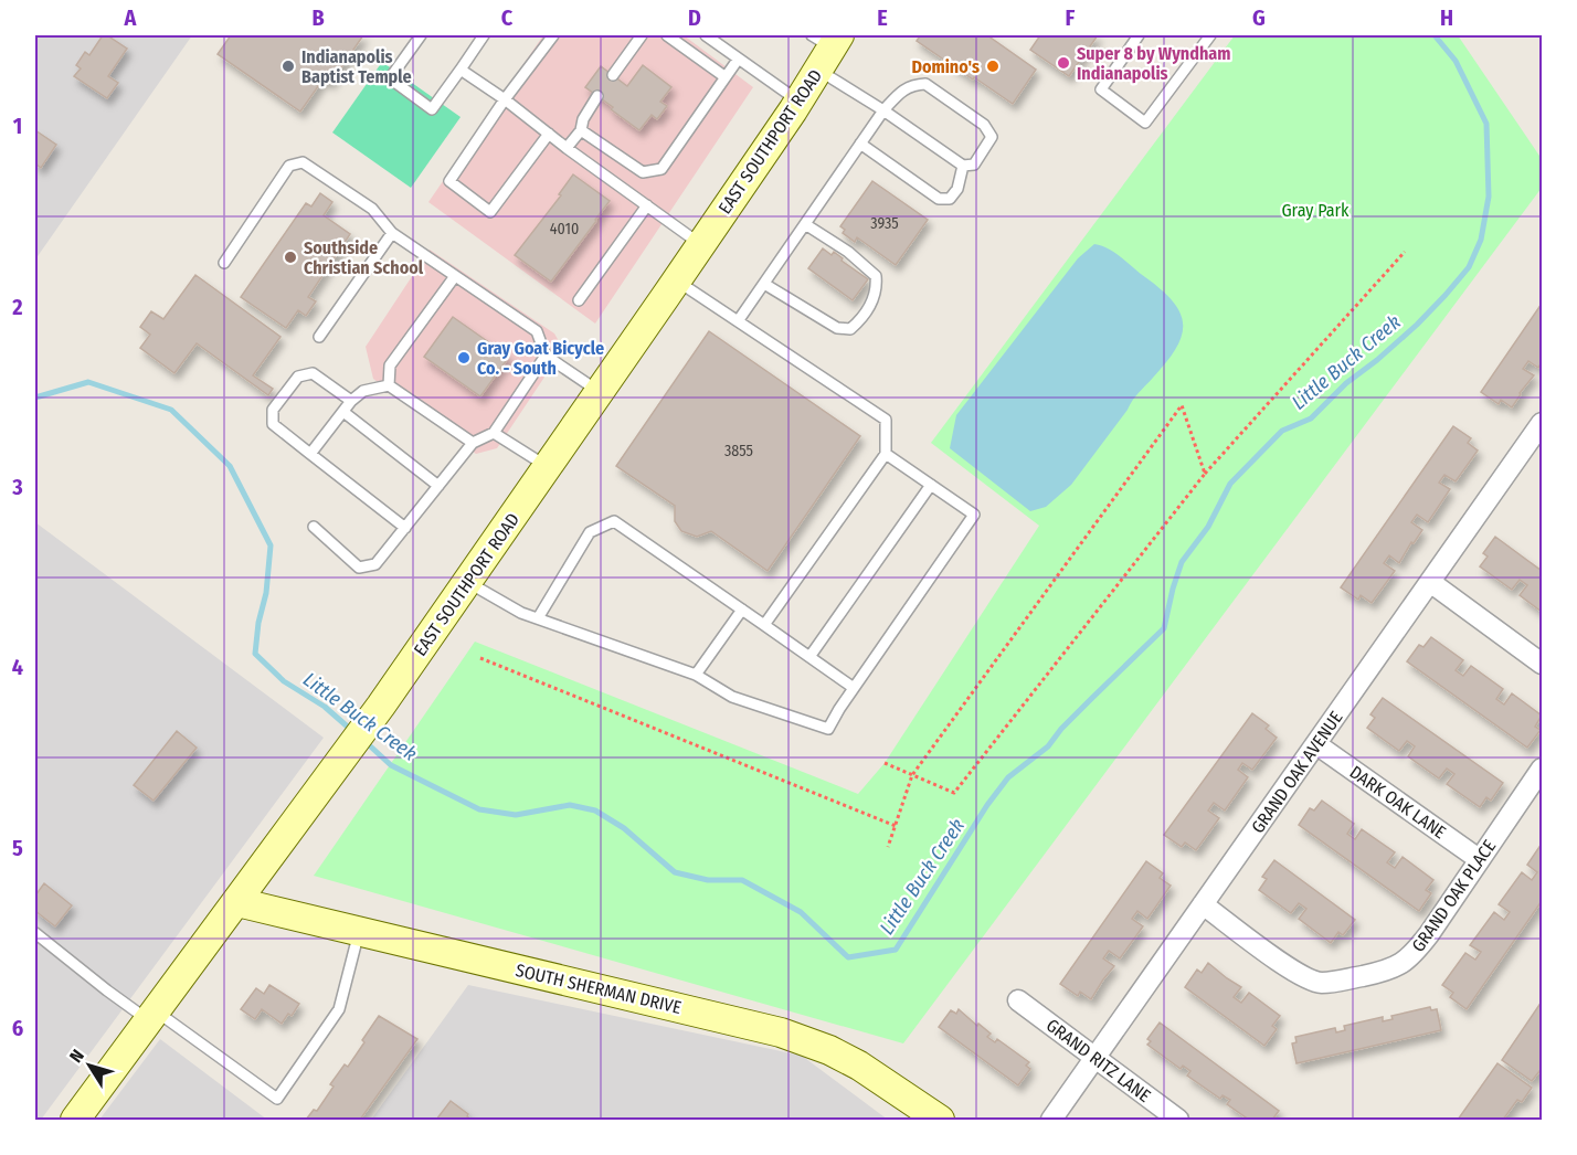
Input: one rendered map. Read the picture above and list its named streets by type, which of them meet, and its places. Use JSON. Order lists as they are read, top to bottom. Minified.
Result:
{"streets":{"main road":["EAST SOUTHPORT ROAD","SOUTH SHERMAN DRIVE"],"street":["GRAND OAK AVENUE","DARK OAK LANE","GRAND OAK PLACE","GRAND RITZ LANE"]},"crossings":[["EAST SOUTHPORT ROAD","SOUTH SHERMAN DRIVE"],["GRAND OAK AVENUE","DARK OAK LANE"],["GRAND OAK AVENUE","GRAND OAK PLACE"],["GRAND OAK AVENUE","GRAND RITZ LANE"],["DARK OAK LANE","GRAND OAK PLACE"]],"water":["Little Buck Creek"],"parks":["Gray Park"],"places":["Super 8 by Wyndham Indianapolis","Indianapolis Baptist Temple","Domino's","Southside Christian School","Gray Goat Bicycle Co. - South"],"house_numbers":["3935","4010","3855"],"north":"top left","grid":{"columns":["A","B","C","D","E","F","G","H"],"rows":["1","2","3","4","5","6"]}}
